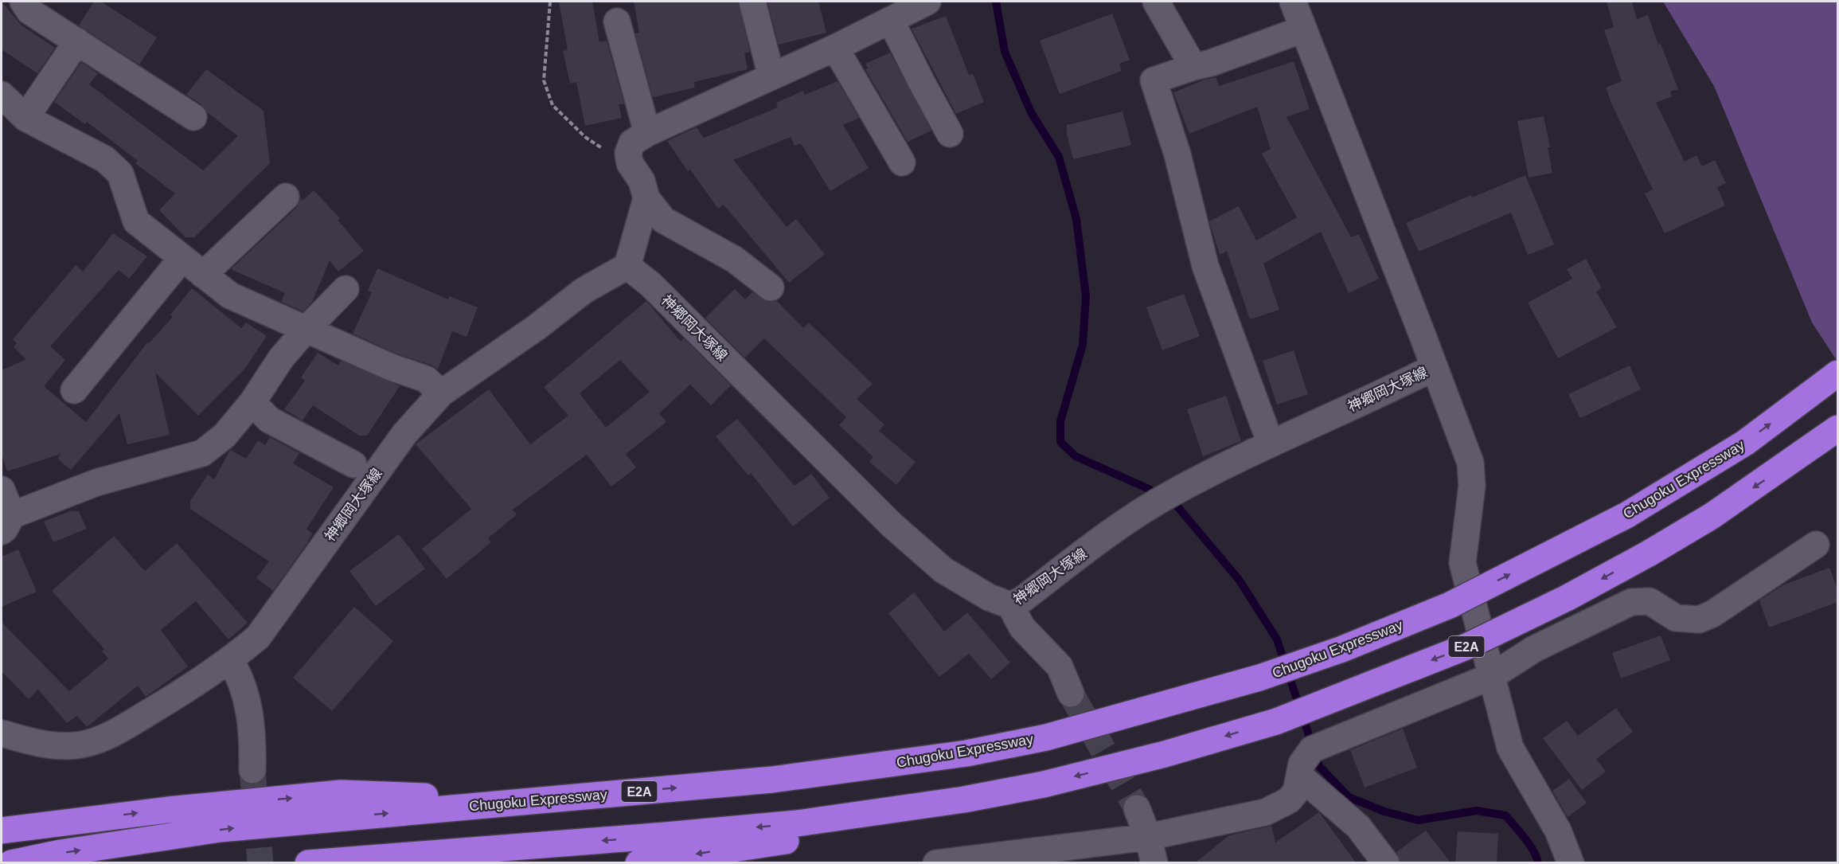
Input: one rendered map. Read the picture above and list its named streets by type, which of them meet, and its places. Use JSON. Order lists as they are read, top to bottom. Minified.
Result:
{"streets":{"highway":["Chugoku Expressway","E2A"],"street":["神郷岡大塚線"]}}
